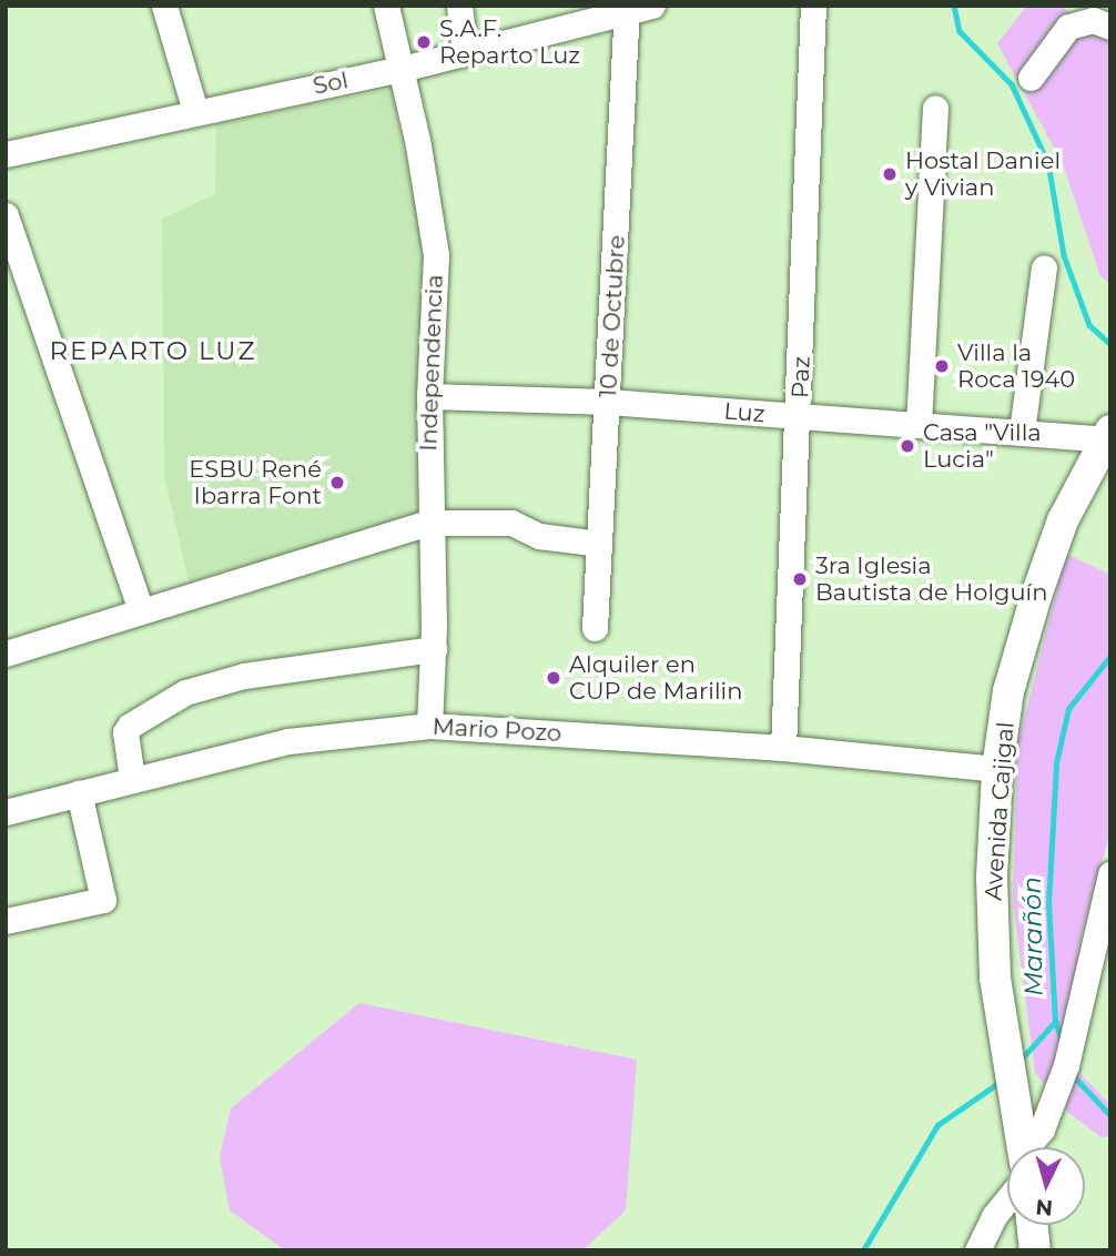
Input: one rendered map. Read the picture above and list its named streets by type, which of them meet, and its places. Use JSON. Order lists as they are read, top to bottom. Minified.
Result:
{"streets":{"main road":["Avenida Cajigal"],"street":["Sol","10 de Octubre","Independencia","Paz","Luz","Mario Pozo"]},"crossings":[["Sol","10 de Octubre"],["Sol","Independencia"],["10 de Octubre","Luz"],["Independencia","Luz"],["Independencia","Mario Pozo"],["Paz","Luz"],["Paz","Mario Pozo"],["Luz","Avenida Cajigal"],["Mario Pozo","Avenida Cajigal"]],"districts":["REPARTO LUZ"],"water":["Marañón"],"places":["S.A.F. Reparto Luz","Hostal Daniel y Vivian","Villa la Roca 1940","Casa \"Villa Lucia\"","ESBU René Ibarra Font","3ra Iglesia Bautista de Holguín","Alquiler en CUP de Marilin"],"north":"bottom"}
